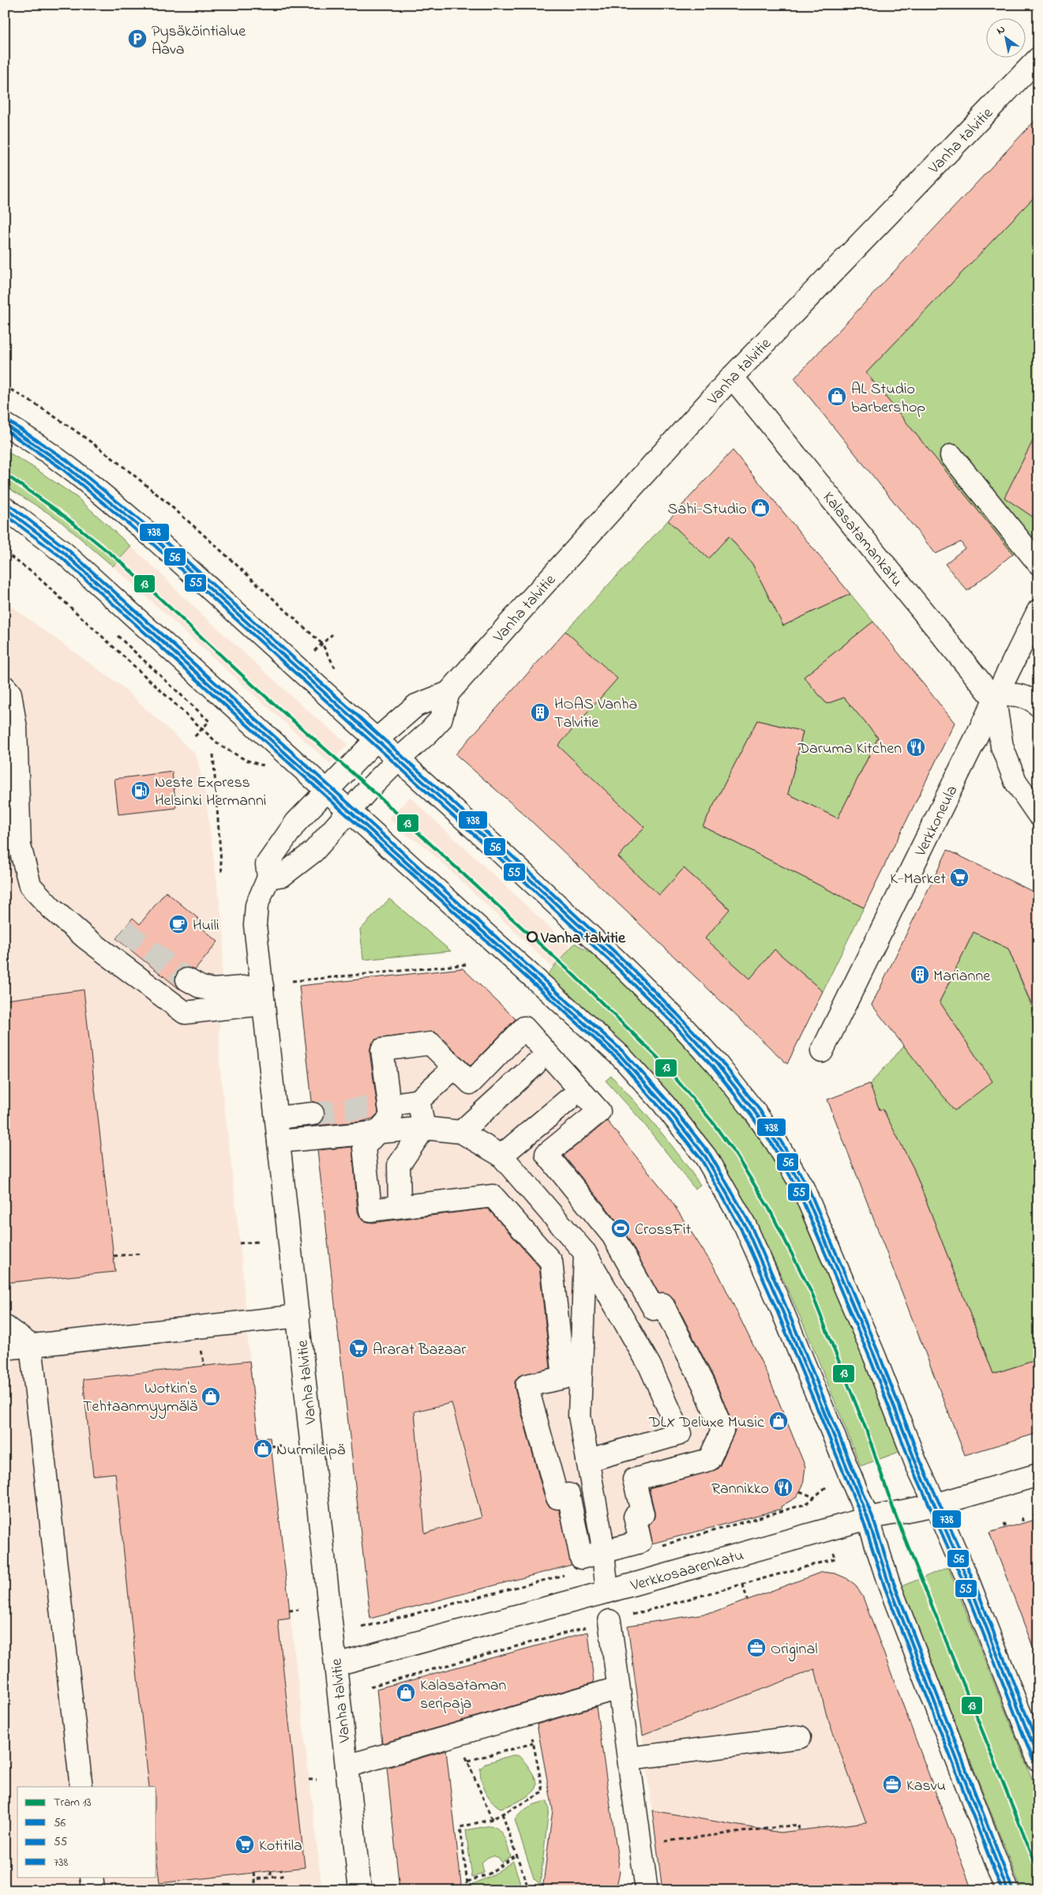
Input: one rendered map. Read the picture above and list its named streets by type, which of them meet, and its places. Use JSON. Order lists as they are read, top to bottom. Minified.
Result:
{"streets":{"street":["Vanha talvitie","Kalasatamankatu","Verkkoneula","Verkkosaarenkatu"]},"crossings":[["Vanha talvitie","Kalasatamankatu"],["Vanha talvitie","Verkkosaarenkatu"],["Kalasatamankatu","Verkkoneula"]],"places":{"parking":["Pysäköintialue Aava"],"shop":["AL Studio barbershop","Sahi-Studio","Wotkin's Tehtaanmyymälä","DLX Deluxe Music","Nurmileipä","Kalasataman seripaja"],"building":["HOAS Vanha Talvitie","Marianne"],"restaurant":["Daruma Kitchen","Rannikko"],"fuel station":["Neste Express Helsinki Hermanni"],"supermarket":["K-Market","Ararat Bazaar","Kotitila"],"cafe":["Huili"],"other":["Vanha talvitie"],"sports":["CrossFit"],"office":["Original","Kasvu"]},"lines":["transit line 738","transit line 56","transit line 55","tram line 13"],"legend":["Tram 13","56","55","738"],"north":"top left"}
